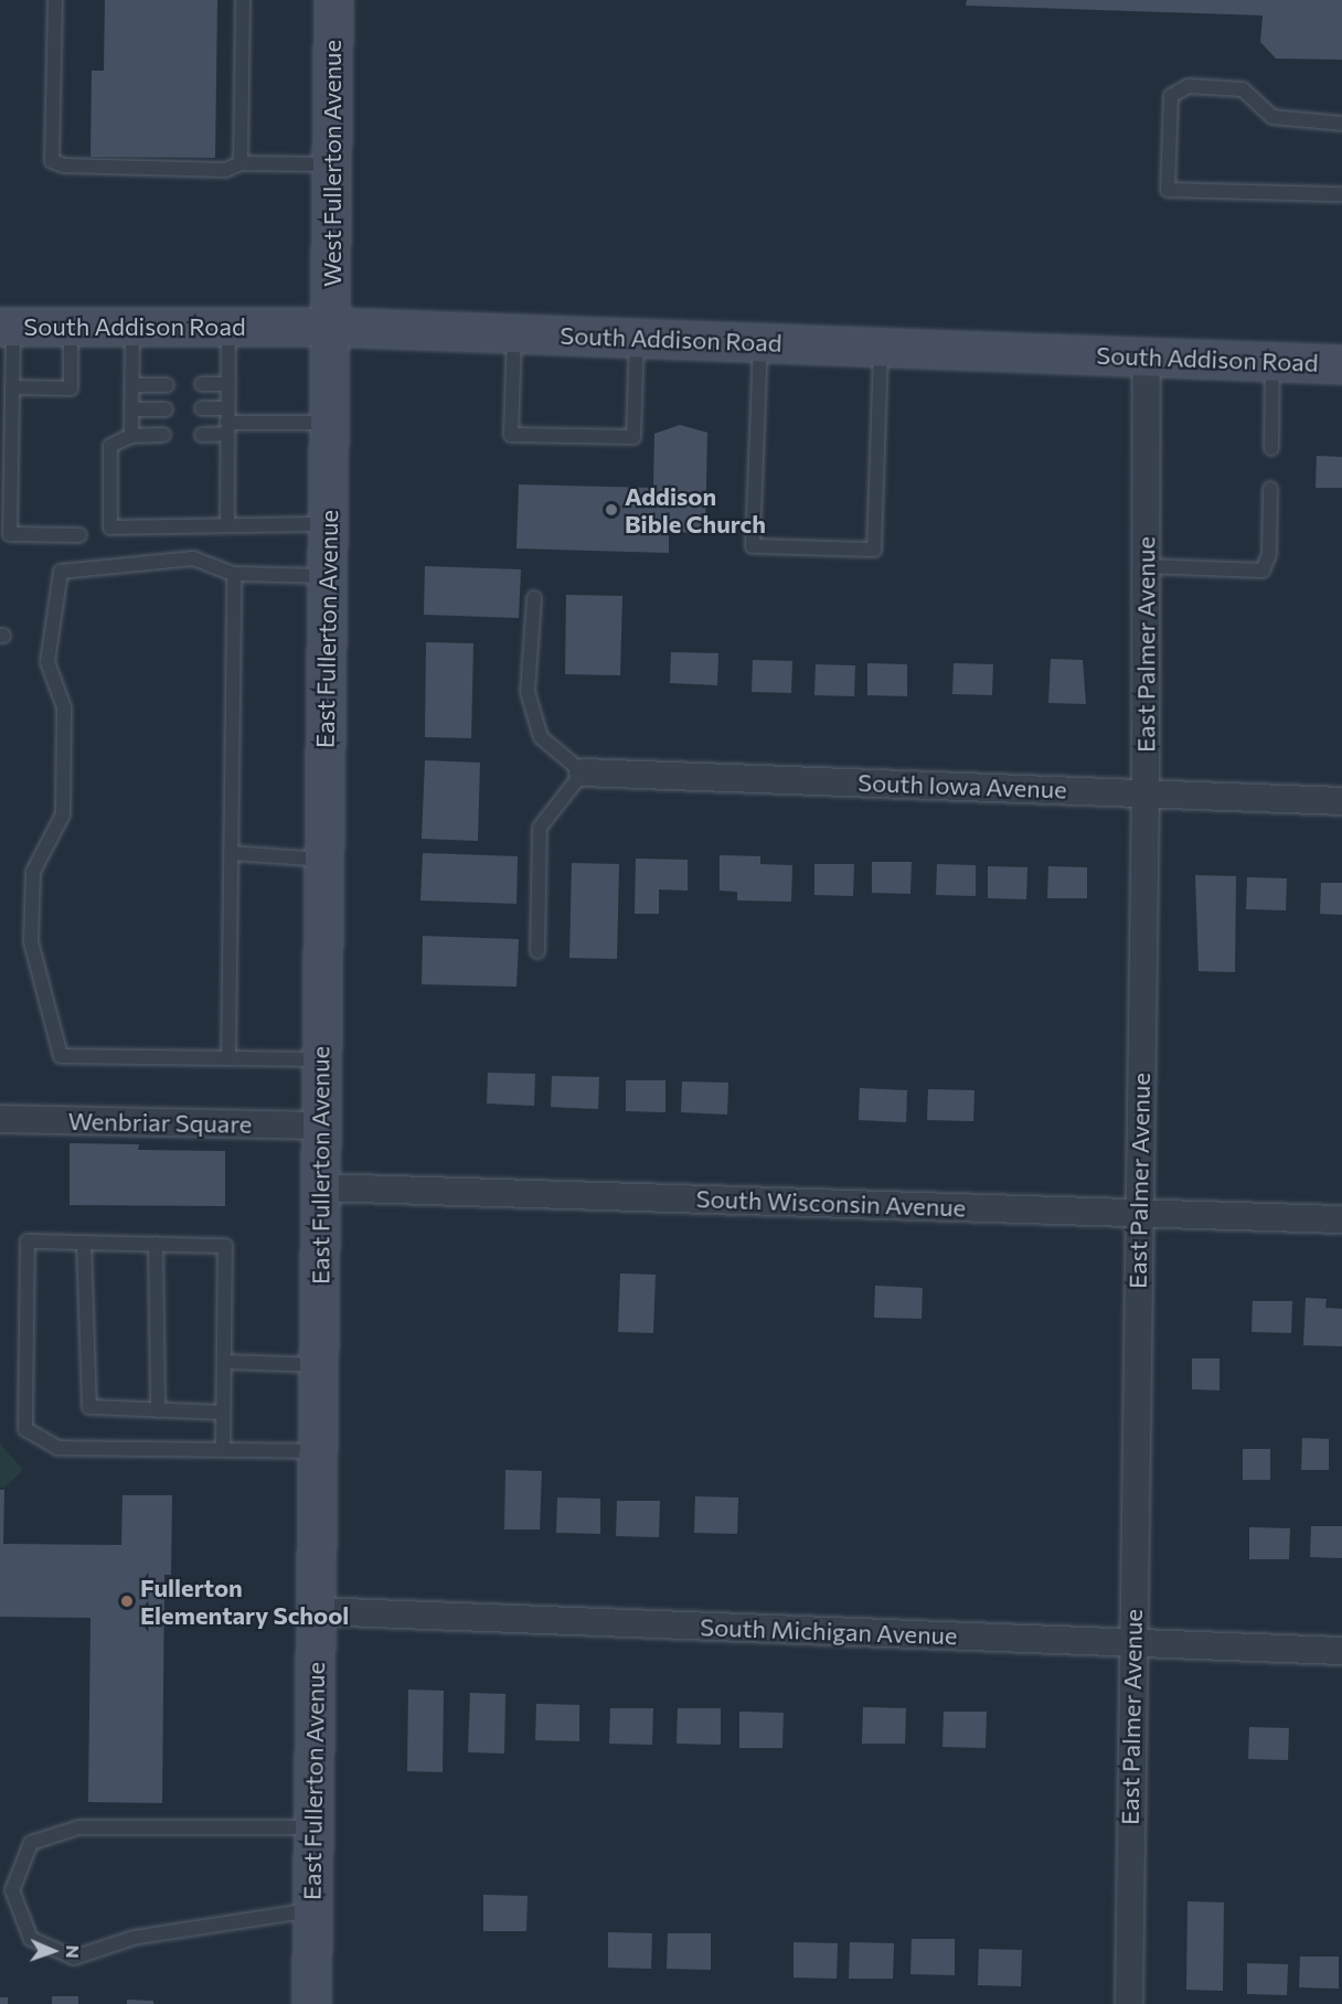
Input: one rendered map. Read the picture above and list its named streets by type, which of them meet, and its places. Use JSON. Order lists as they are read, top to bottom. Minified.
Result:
{"streets":{"street":["West Fullerton Avenue","South Addison Road","East Fullerton Avenue","East Palmer Avenue","South Iowa Avenue","Wenbriar Square","South Wisconsin Avenue","South Michigan Avenue"]},"crossings":[["West Fullerton Avenue","South Addison Road"],["West Fullerton Avenue","East Fullerton Avenue"],["South Addison Road","East Fullerton Avenue"],["South Addison Road","East Palmer Avenue"],["East Fullerton Avenue","Wenbriar Square"],["East Fullerton Avenue","South Wisconsin Avenue"],["East Fullerton Avenue","South Michigan Avenue"],["East Palmer Avenue","South Iowa Avenue"],["East Palmer Avenue","South Wisconsin Avenue"],["East Palmer Avenue","South Michigan Avenue"]],"places":["Addison Bible Church","Fullerton Elementary School"],"north":"right"}
